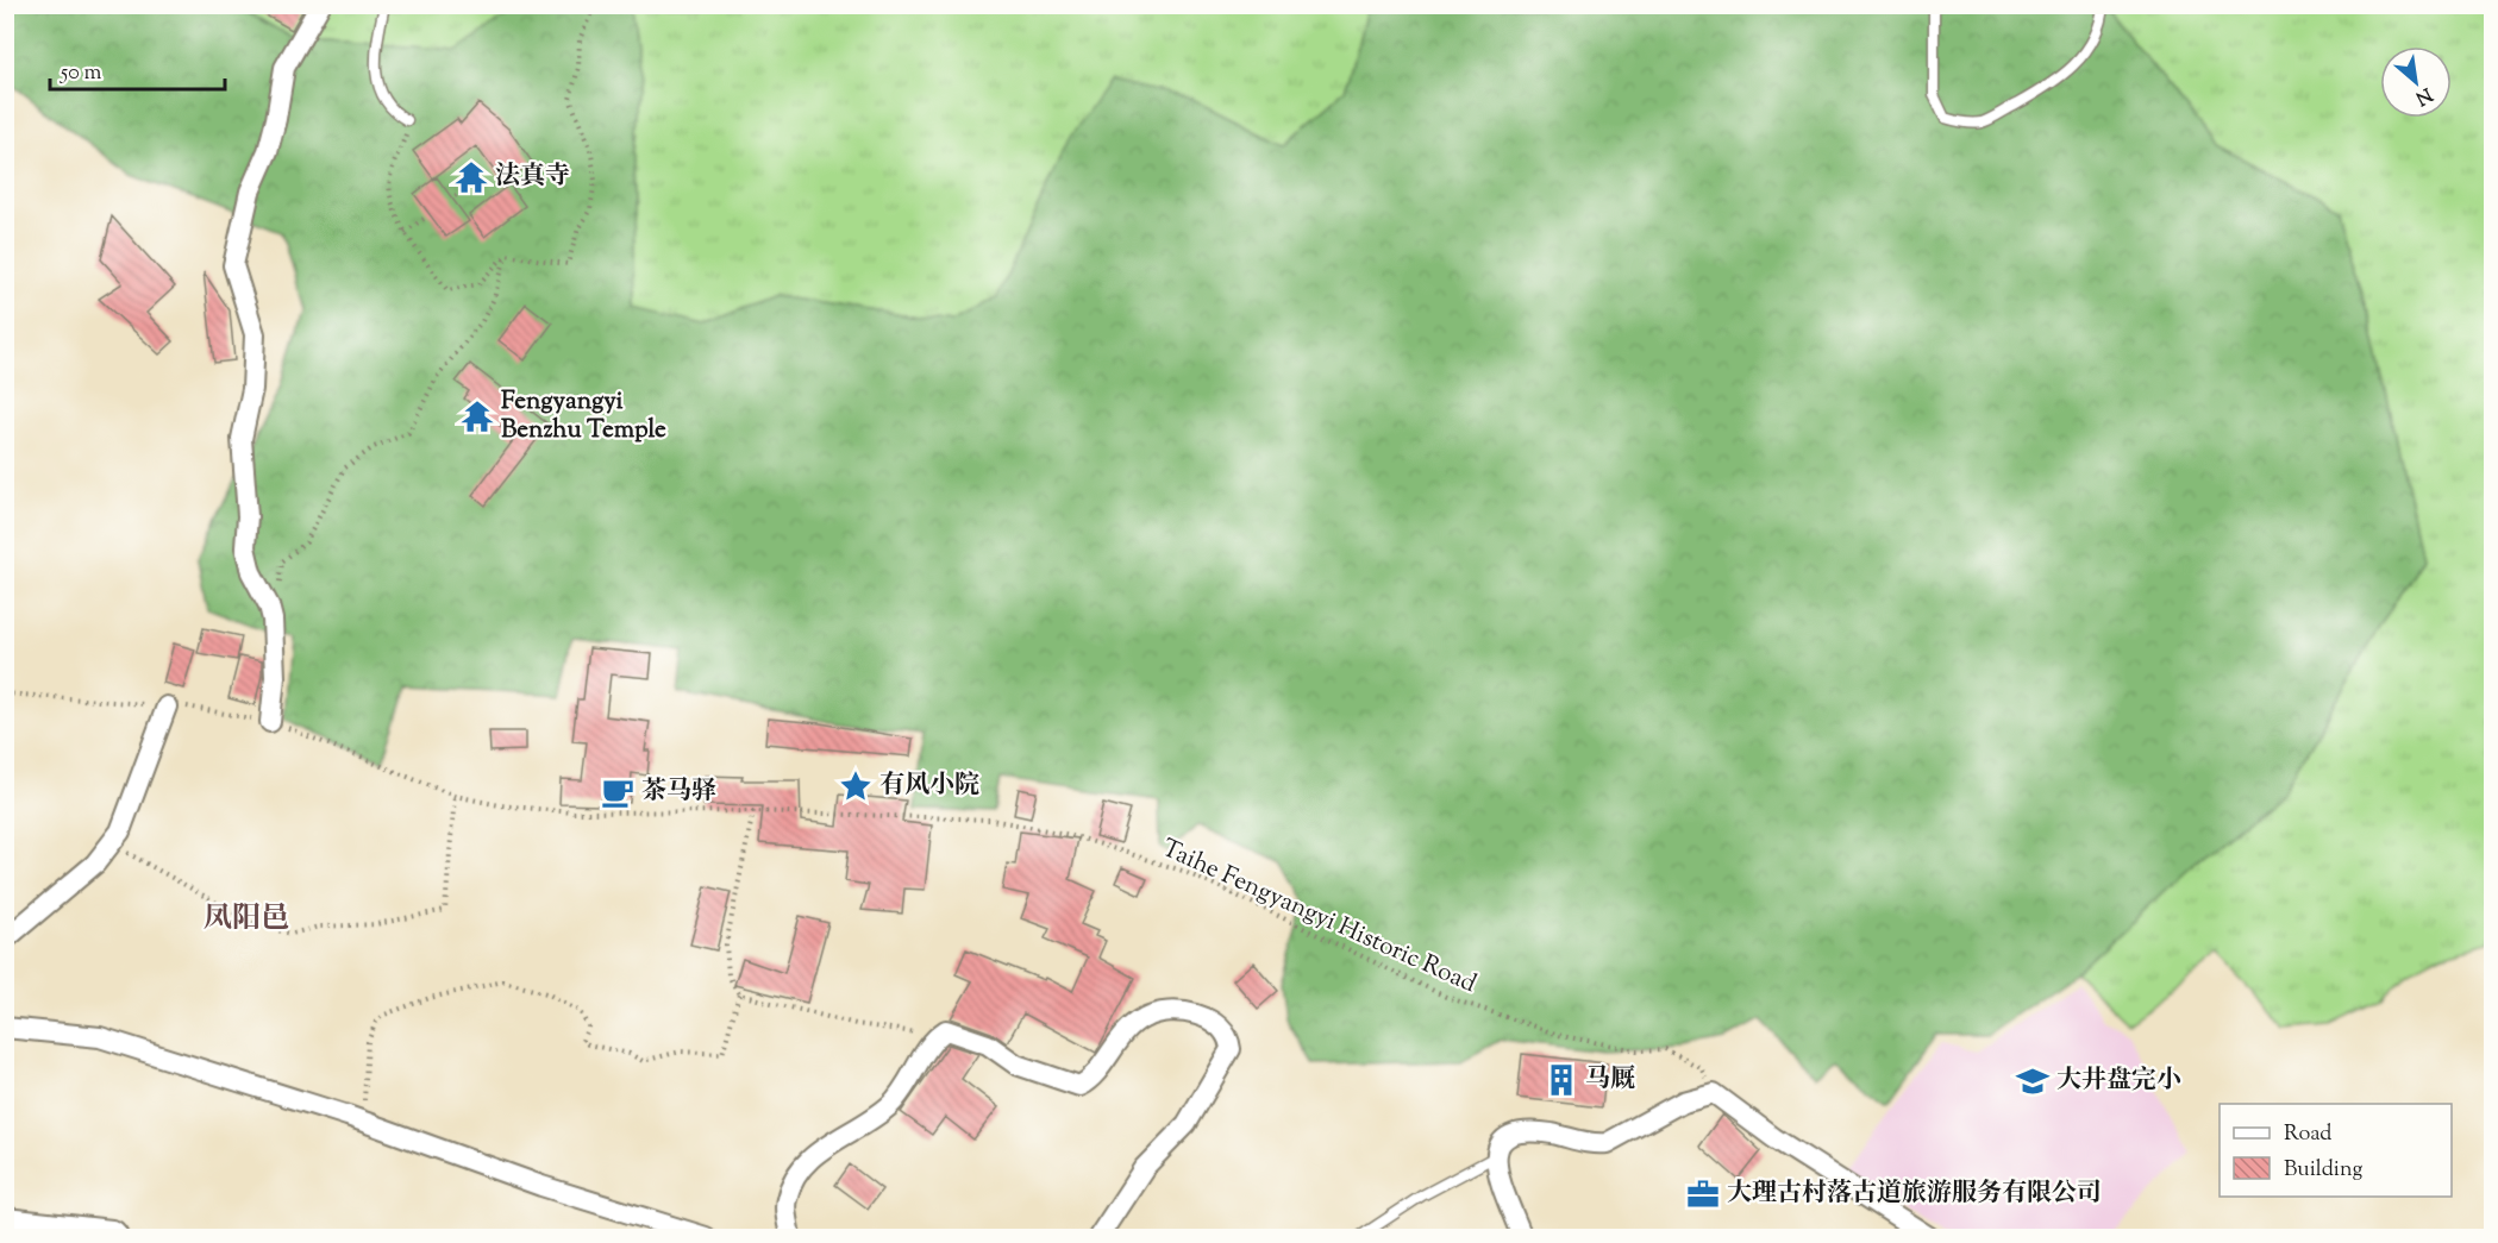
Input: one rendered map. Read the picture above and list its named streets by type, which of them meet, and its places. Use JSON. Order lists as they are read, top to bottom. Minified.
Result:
{"streets":{"path":["Taihe Fengyangyi Historic Road"]},"districts":["凤阳邑"],"places":{"temple":["法真寺","Fengyangyi Benzhu Temple"],"place":["有风小院"],"cafe":["茶马驿"],"building":["马厩"],"school or university":["大井盘完小"],"office":["大理古村落古道旅游服务有限公司"]},"legend":["Road","Building"],"scale_bar":"50 m","north":"bottom right"}
